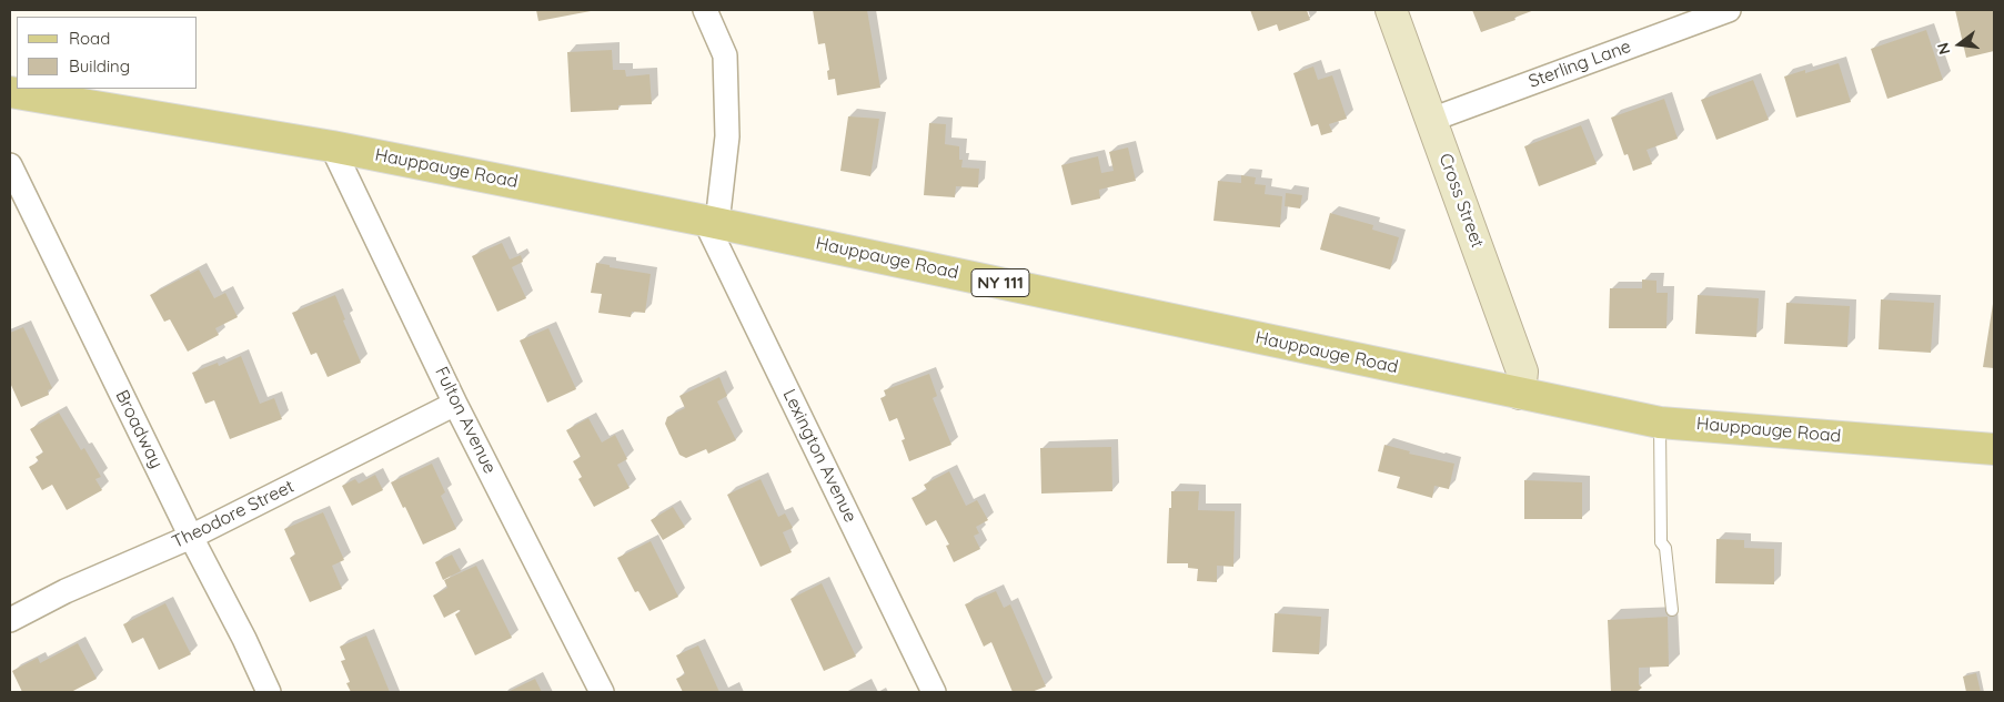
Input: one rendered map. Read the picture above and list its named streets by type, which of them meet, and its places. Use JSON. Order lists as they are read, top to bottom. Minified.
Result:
{"streets":{"main road":["Hauppauge Road","NY 111"],"street":["Sterling Lane","Cross Street","Fulton Avenue","Broadway","Lexington Avenue","Theodore Street"]},"crossings":[["Sterling Lane","Cross Street"],["Hauppauge Road","Cross Street"],["Hauppauge Road","Fulton Avenue"],["Hauppauge Road","Lexington Avenue"],["Fulton Avenue","Theodore Street"],["Broadway","Theodore Street"]],"legend":["Road","Building"],"north":"left"}
